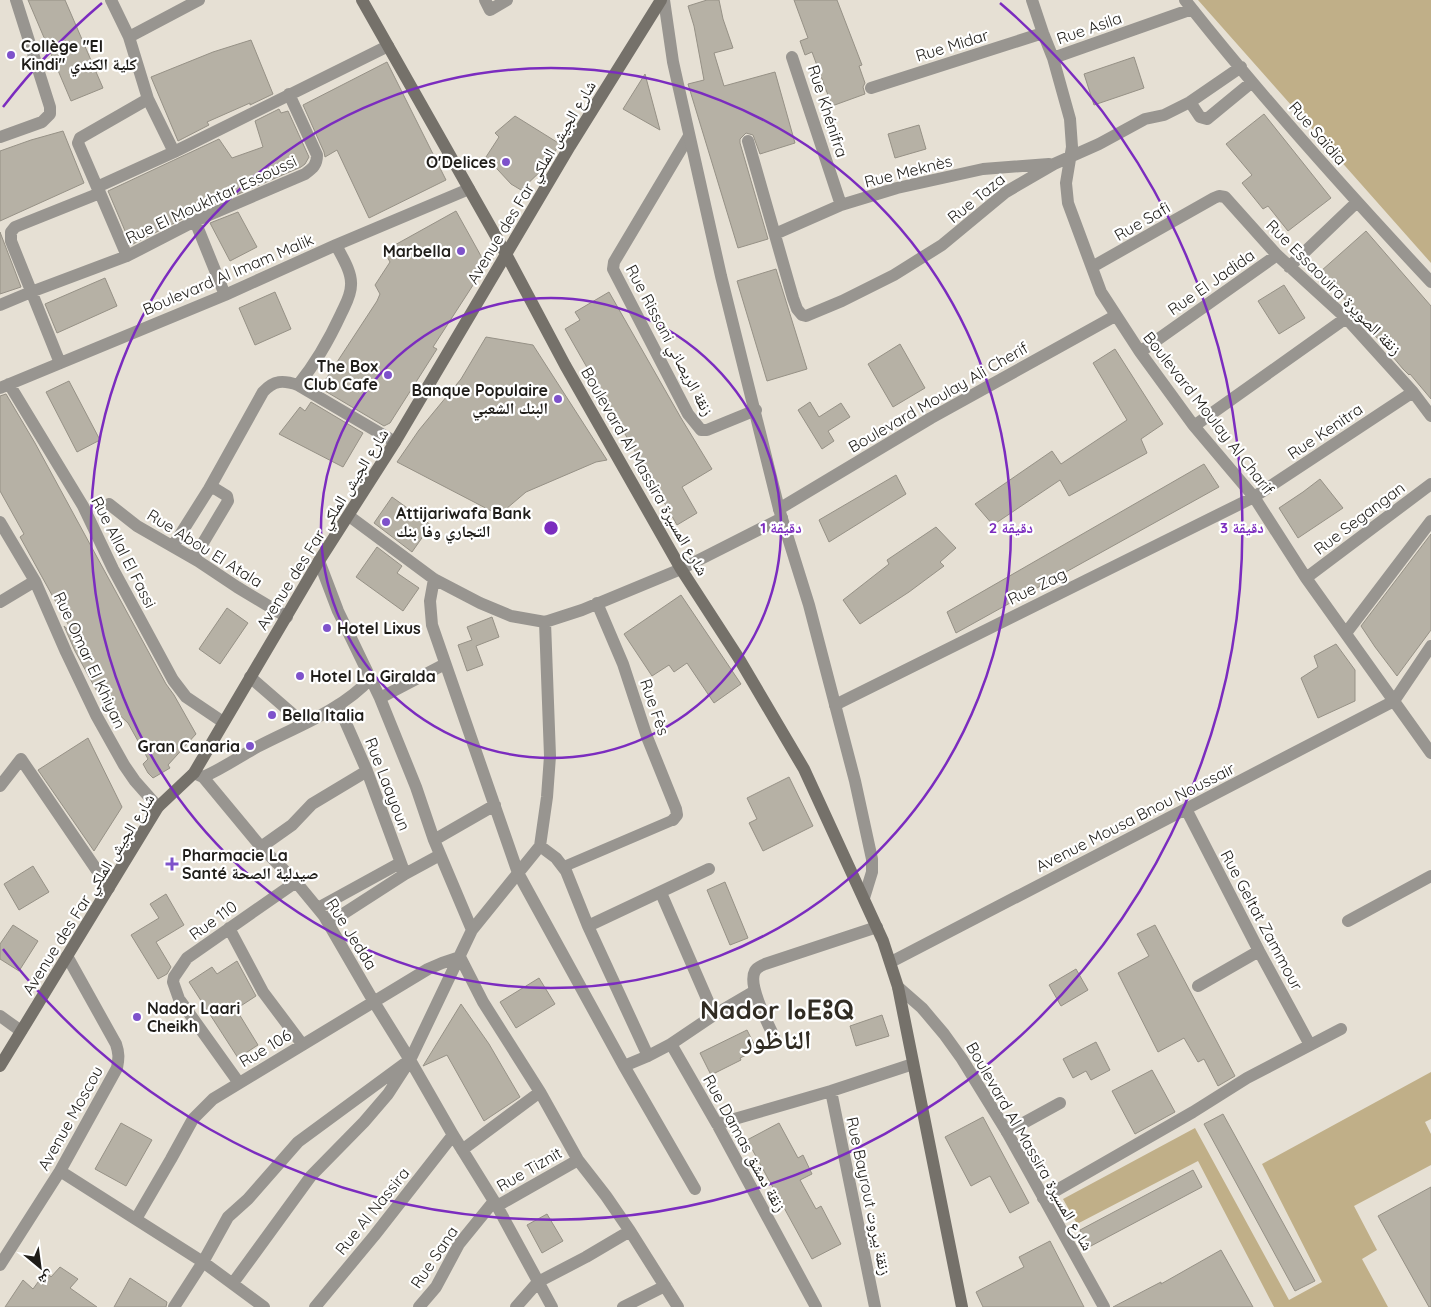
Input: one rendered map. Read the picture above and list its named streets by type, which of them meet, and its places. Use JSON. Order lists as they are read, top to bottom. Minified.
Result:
{"streets":{"main road":["Avenue des Far شارع الجيش الملكي","Boulevard Al Massira شارع المسيرة"],"street":["Rue Asila","Rue Midar","Rue Khénifra","Rue Saïdia","Rue Meknès","Rue Taza","Rue El Moukhtar Essoussi","Rue Safi","Boulevard Al Imam Malik","Rue El Jadida","Rue Essaouira زنقة الصويرة","Rue Rissani زنقة الريصاني","Boulevard Moulay Ali Cherif","Boulevard Moulay Al Charif","Rue Kenitra","Rue Segangan","Rue Abou El Atala","Rue Allal El Fassi","Rue Zag","Rue Omar El Khiyan","Rue Fès","Rue Laayoun","Avenue Mousa Bnou Noussair","Rue 110","Rue Geltat Zammour","Rue Jedda","Rue 106","Avenue Moscou","Rue Damas زنقة دمشق","Rue Tiznit","Rue Bayrout زنقة بيروت","Rue Al Nassira","Rue Sana"]},"crossings":[["Rue Asila","Rue Saïdia"],["Rue Asila","Boulevard Moulay Al Charif"],["Rue Midar","Boulevard Moulay Al Charif"],["Rue Khénifra","Rue Meknès"],["Rue Saïdia","Rue Taza"],["Rue Meknès","Rue Taza"],["Avenue des Far شارع الجيش الملكي","Boulevard Al Massira شارع المسيرة"],["Avenue des Far شارع الجيش الملكي","Rue Abou El Atala"],["Avenue des Far شارع الجيش الملكي","Rue Allal El Fassi"],["Avenue des Far شارع الجيش الملكي","Rue Omar El Khiyan"],["Avenue des Far شارع الجيش الملكي","Rue Jedda"],["Avenue des Far شارع الجيش الملكي","Avenue Moscou"],["Rue Taza","Boulevard Moulay Al Charif"],["Rue Safi","Rue Essaouira زنقة الصويرة"],["Rue Safi","Boulevard Moulay Al Charif"],["Boulevard Al Imam Malik","Boulevard Al Massira شارع المسيرة"],["Boulevard Al Imam Malik","Rue Allal El Fassi"],["Rue El Jadida","Rue Essaouira زنقة الصويرة"],["Rue El Jadida","Boulevard Moulay Al Charif"],["Rue Essaouira زنقة الصويرة","Rue Kenitra"],["Boulevard Moulay Ali Cherif","Boulevard Moulay Al Charif"],["Boulevard Moulay Ali Cherif","Boulevard Al Massira شارع المسيرة"],["Boulevard Moulay Ali Cherif","Rue Fès"],["Boulevard Moulay Al Charif","Rue Kenitra"],["Boulevard Moulay Al Charif","Rue Segangan"],["Boulevard Moulay Al Charif","Rue Zag"],["Boulevard Moulay Al Charif","Avenue Mousa Bnou Noussair"],["Rue Kenitra","Rue Zag"],["Boulevard Al Massira شارع المسيرة","Avenue Mousa Bnou Noussair"],["Avenue Mousa Bnou Noussair","Rue Geltat Zammour"],["Rue 110","Rue Jedda"],["Rue 110","Rue 106"],["Rue Jedda","Rue 106"],["Rue Jedda","Rue Tiznit"],["Rue Jedda","Rue Al Nassira"],["Rue Jedda","Rue Sana"],["Rue Tiznit","Rue Sana"]],"districts":["Nador ⵏⴰⴹⵓⵕ الناظور"],"places":{"other":["Collège \"El Kindi\" كلية الكندي","O'Delices","Marbella","The Box Club Cafe","Banque Populaire البنك الشعبي","Attijariwafa Bank التجاري وفا بنك","Hotel Lixus","Hotel La Giralda","Bella Italia","Gran Canaria","Nador Laari Cheikh"],"health":["Pharmacie La Santé صيدلية الصحة"]},"north":"bottom right","rings":["1 دقيقة","2 دقيقة","3 دقيقة"]}
